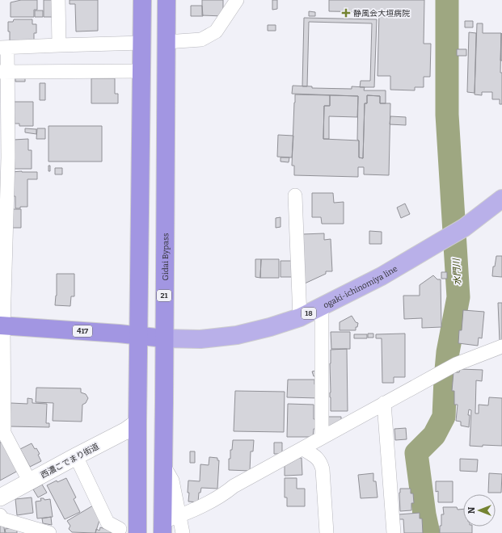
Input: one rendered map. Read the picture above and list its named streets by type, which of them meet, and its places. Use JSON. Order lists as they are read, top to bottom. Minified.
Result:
{"streets":{"highway":["Gidai Bypass","21","417"],"main road":["ogaki-ichinomiya line","18"],"street":["西濃こでまり街道"]},"crossings":[["Gidai Bypass","ogaki-ichinomiya line"],["Gidai Bypass","417"],["ogaki-ichinomiya line","417"]],"water":["水門川"],"places":{"health":["静風会大垣病院"]},"north":"left"}
